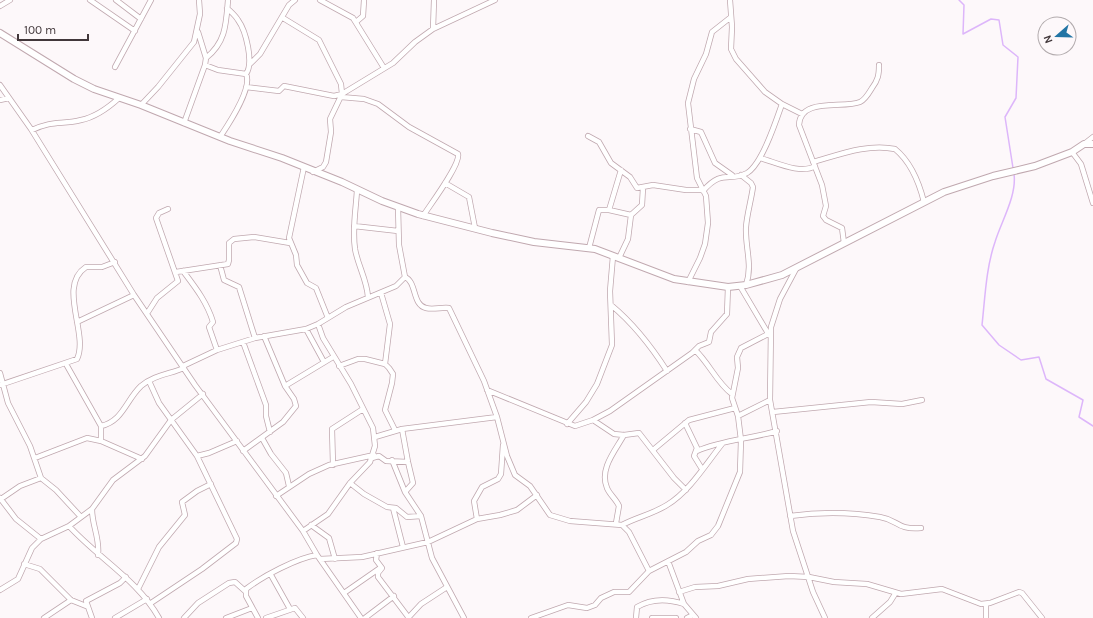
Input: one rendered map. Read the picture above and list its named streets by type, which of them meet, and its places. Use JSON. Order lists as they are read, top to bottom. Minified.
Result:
{"scale_bar":"100 m","north":"left"}
